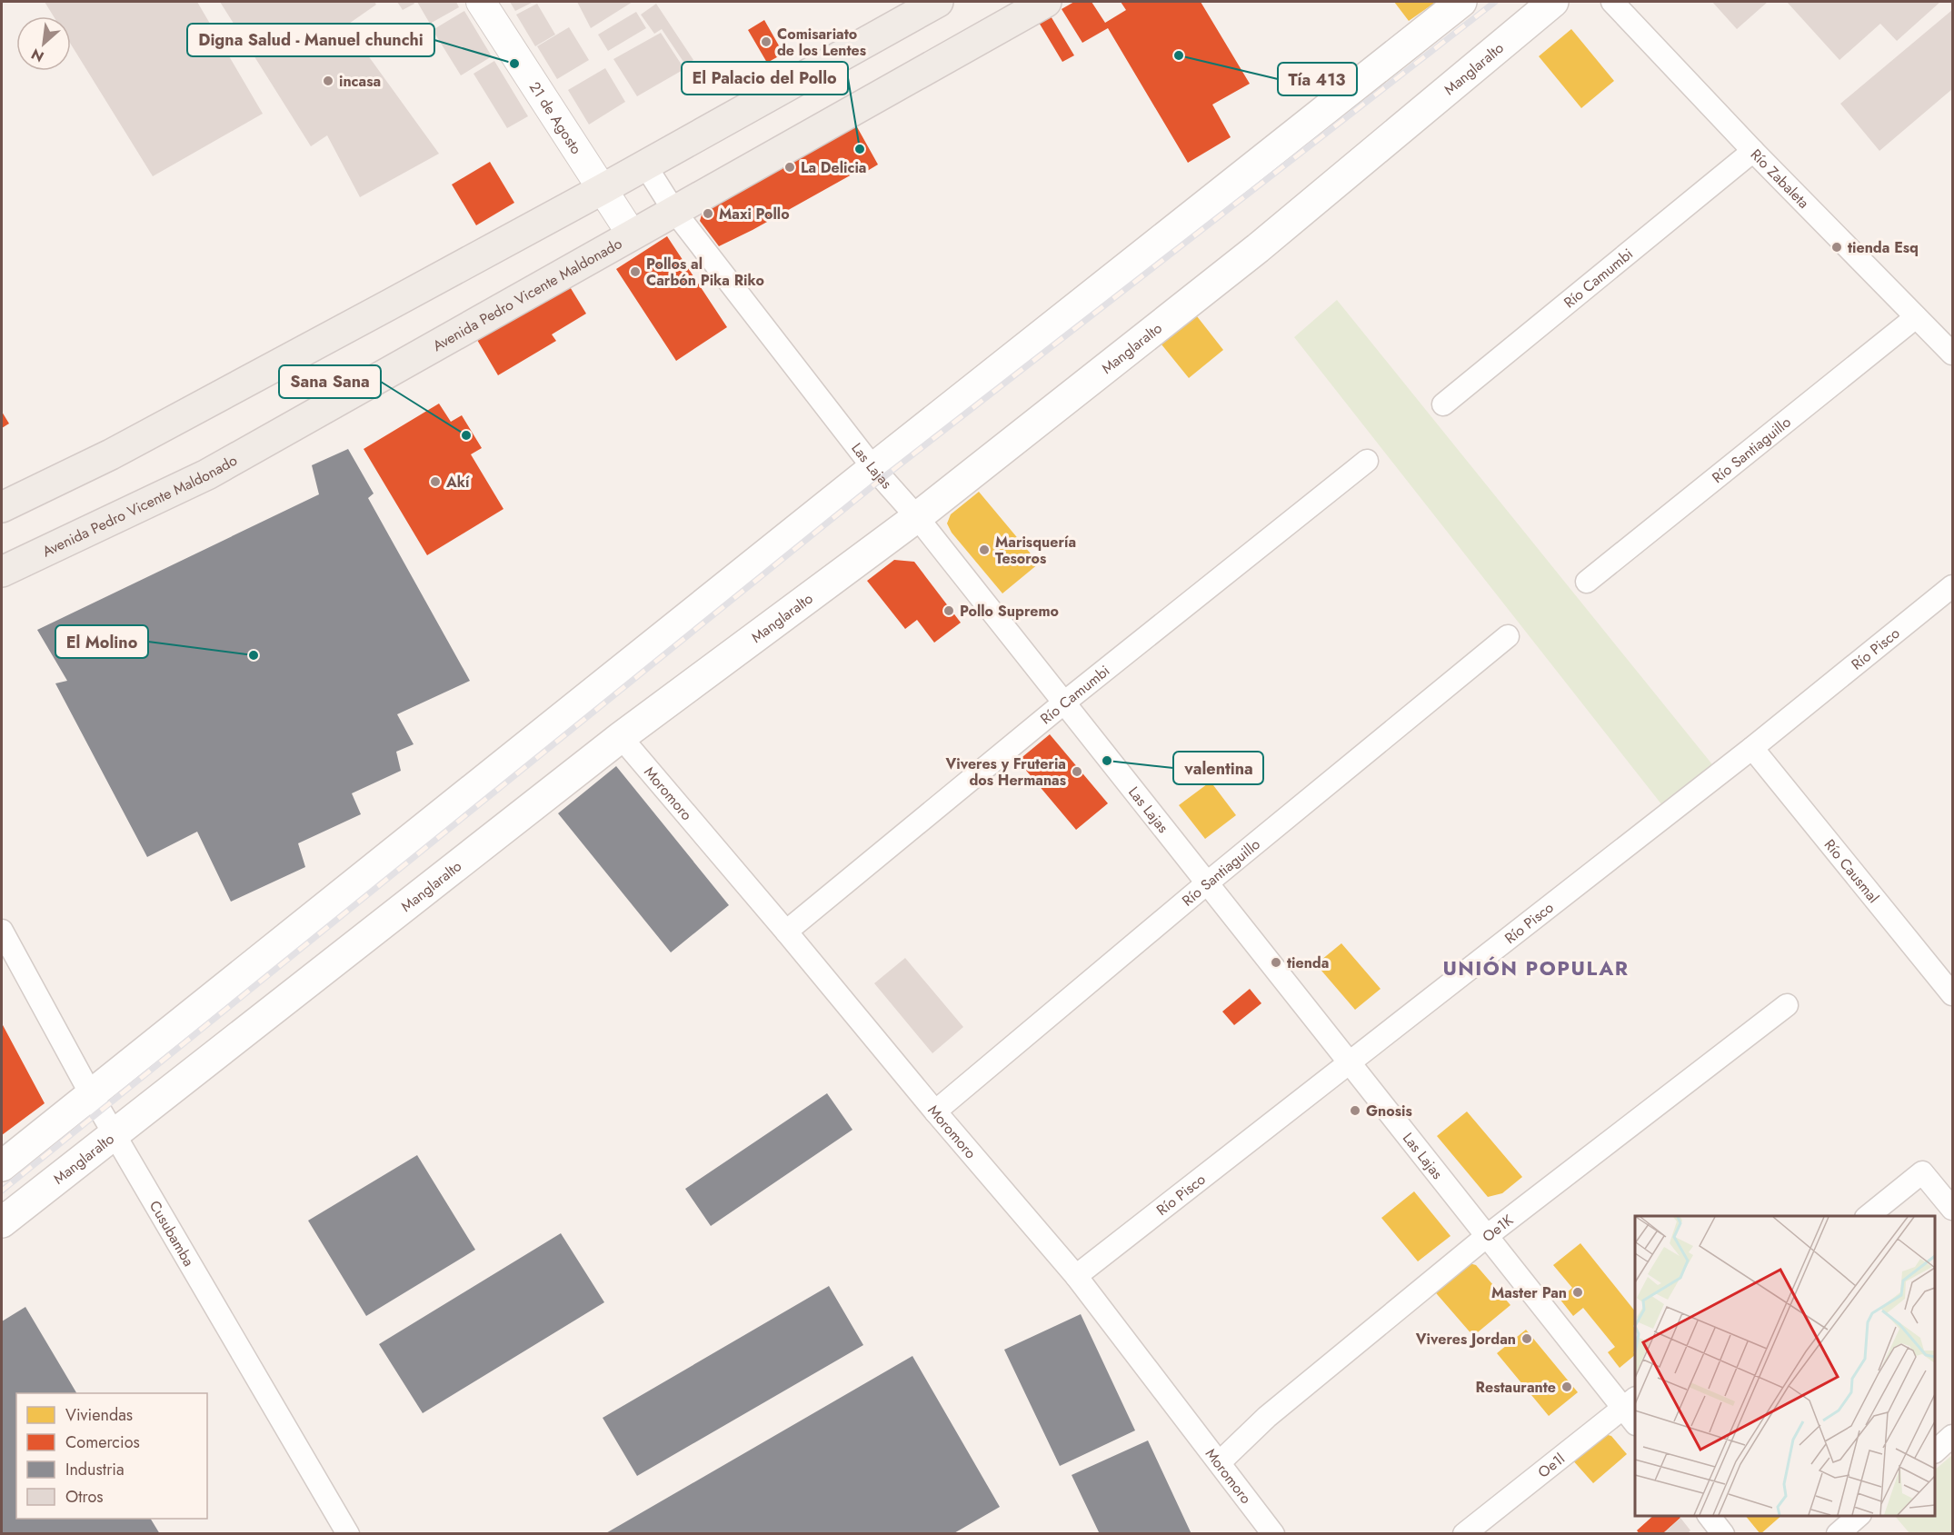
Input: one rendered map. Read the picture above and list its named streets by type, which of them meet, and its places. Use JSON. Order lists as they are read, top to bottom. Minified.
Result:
{"streets":{"main road":["Manglaralto","Avenida Pedro Vicente Maldonado"],"street":["21 de Agosto","Río Zabaleta","Río Camumbi","Río Santiaguillo","Las Lajas","Río Pisco","Moromoro","Río Causmal","Oe1K","Cusubamba","Oe1l"]},"crossings":[["Manglaralto","Las Lajas"],["Manglaralto","Moromoro"],["Manglaralto","Cusubamba"],["21 de Agosto","Avenida Pedro Vicente Maldonado"],["Río Zabaleta","Río Camumbi"],["Río Zabaleta","Río Santiaguillo"],["Río Camumbi","Las Lajas"],["Río Camumbi","Moromoro"],["Avenida Pedro Vicente Maldonado","Las Lajas"],["Río Santiaguillo","Las Lajas"],["Río Santiaguillo","Moromoro"],["Las Lajas","Río Pisco"],["Las Lajas","Oe1K"],["Las Lajas","Oe1l"],["Río Pisco","Moromoro"],["Río Pisco","Río Causmal"],["Moromoro","Oe1K"]],"districts":["UNIÓN POPULAR"],"places":["Comisariato de los Lentes","Tía 413","Digna Salud - Manuel chunchi","incasa","El Palacio del Pollo","La Delicia","Maxi Pollo","tienda Esq","Pollos al Carbón Pika Riko","Sana Sana","Akí","Marisquería Tesoros","Pollo Supremo","El Molino","valentina","Viveres y Fruteria dos Hermanas","tienda","Gnosis","Master Pan","Viveres Jordan","Restaurante"],"legend":["Viviendas","Comercios","Industria","Otros"],"north":"bottom left"}
